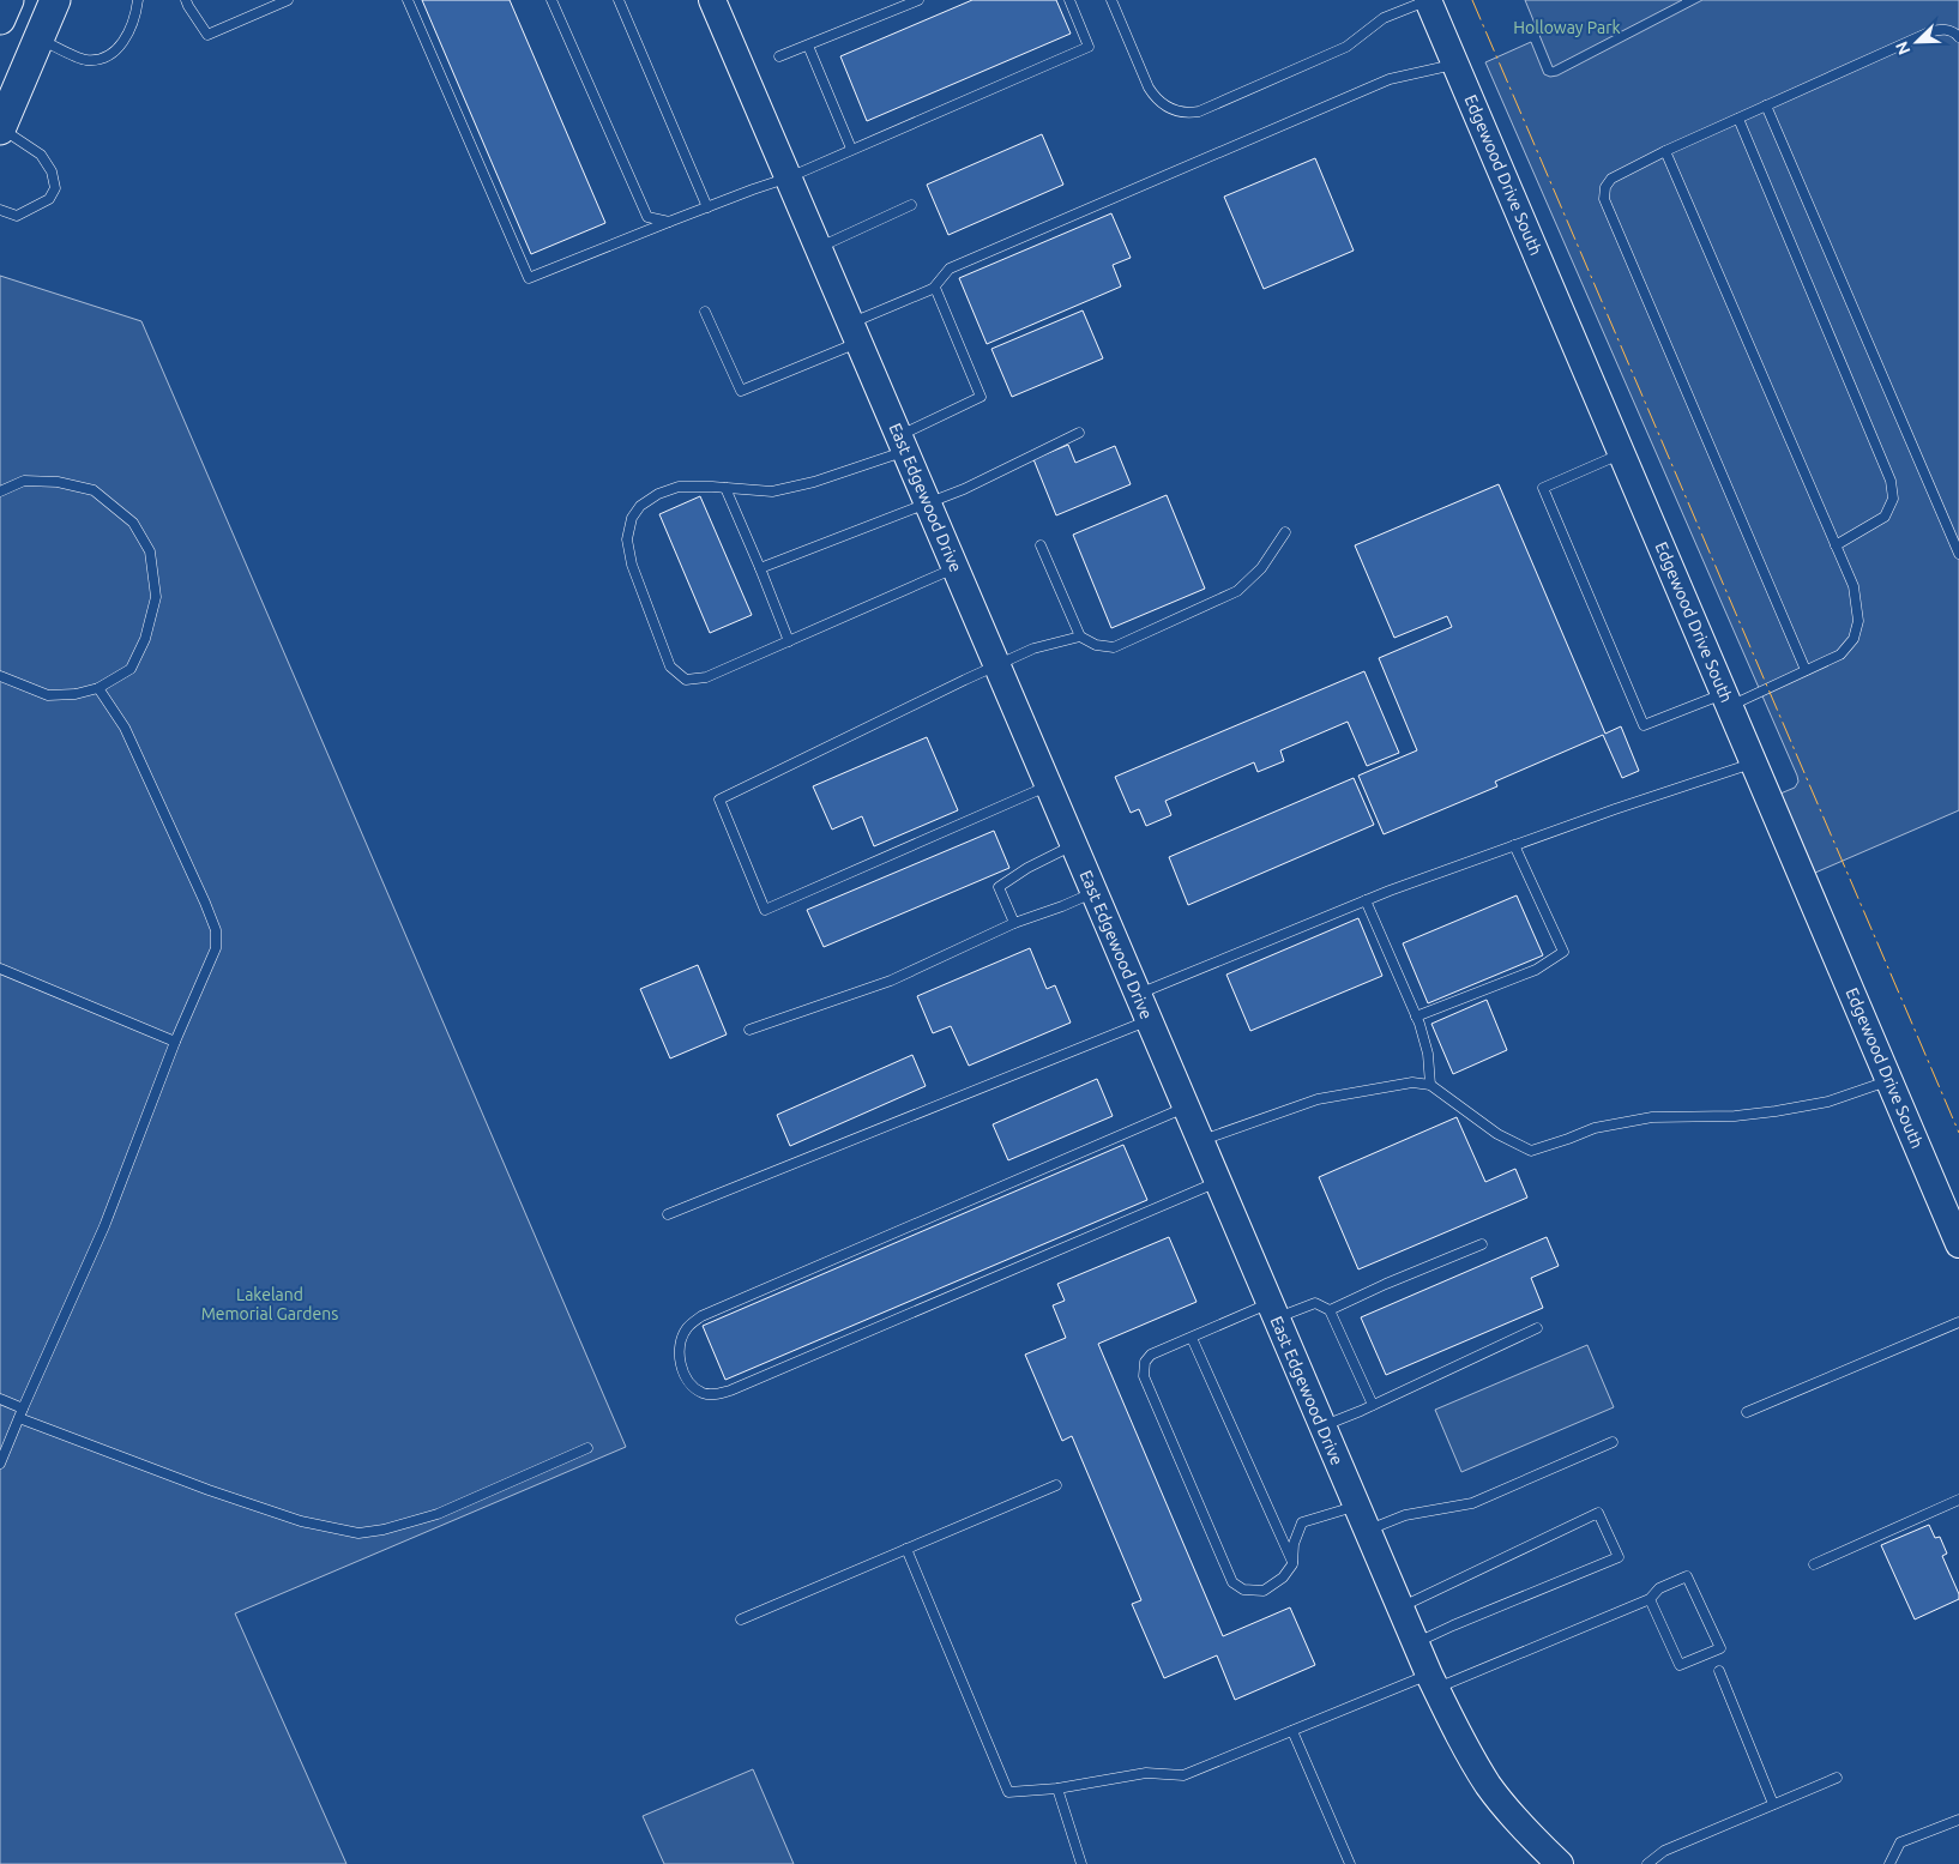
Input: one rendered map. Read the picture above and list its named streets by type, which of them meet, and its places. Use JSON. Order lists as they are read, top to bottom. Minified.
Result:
{"streets":{"main road":["Edgewood Drive South","East Edgewood Drive"]},"parks":["Holloway Park","Lakeland Memorial Gardens"],"north":"bottom left"}
